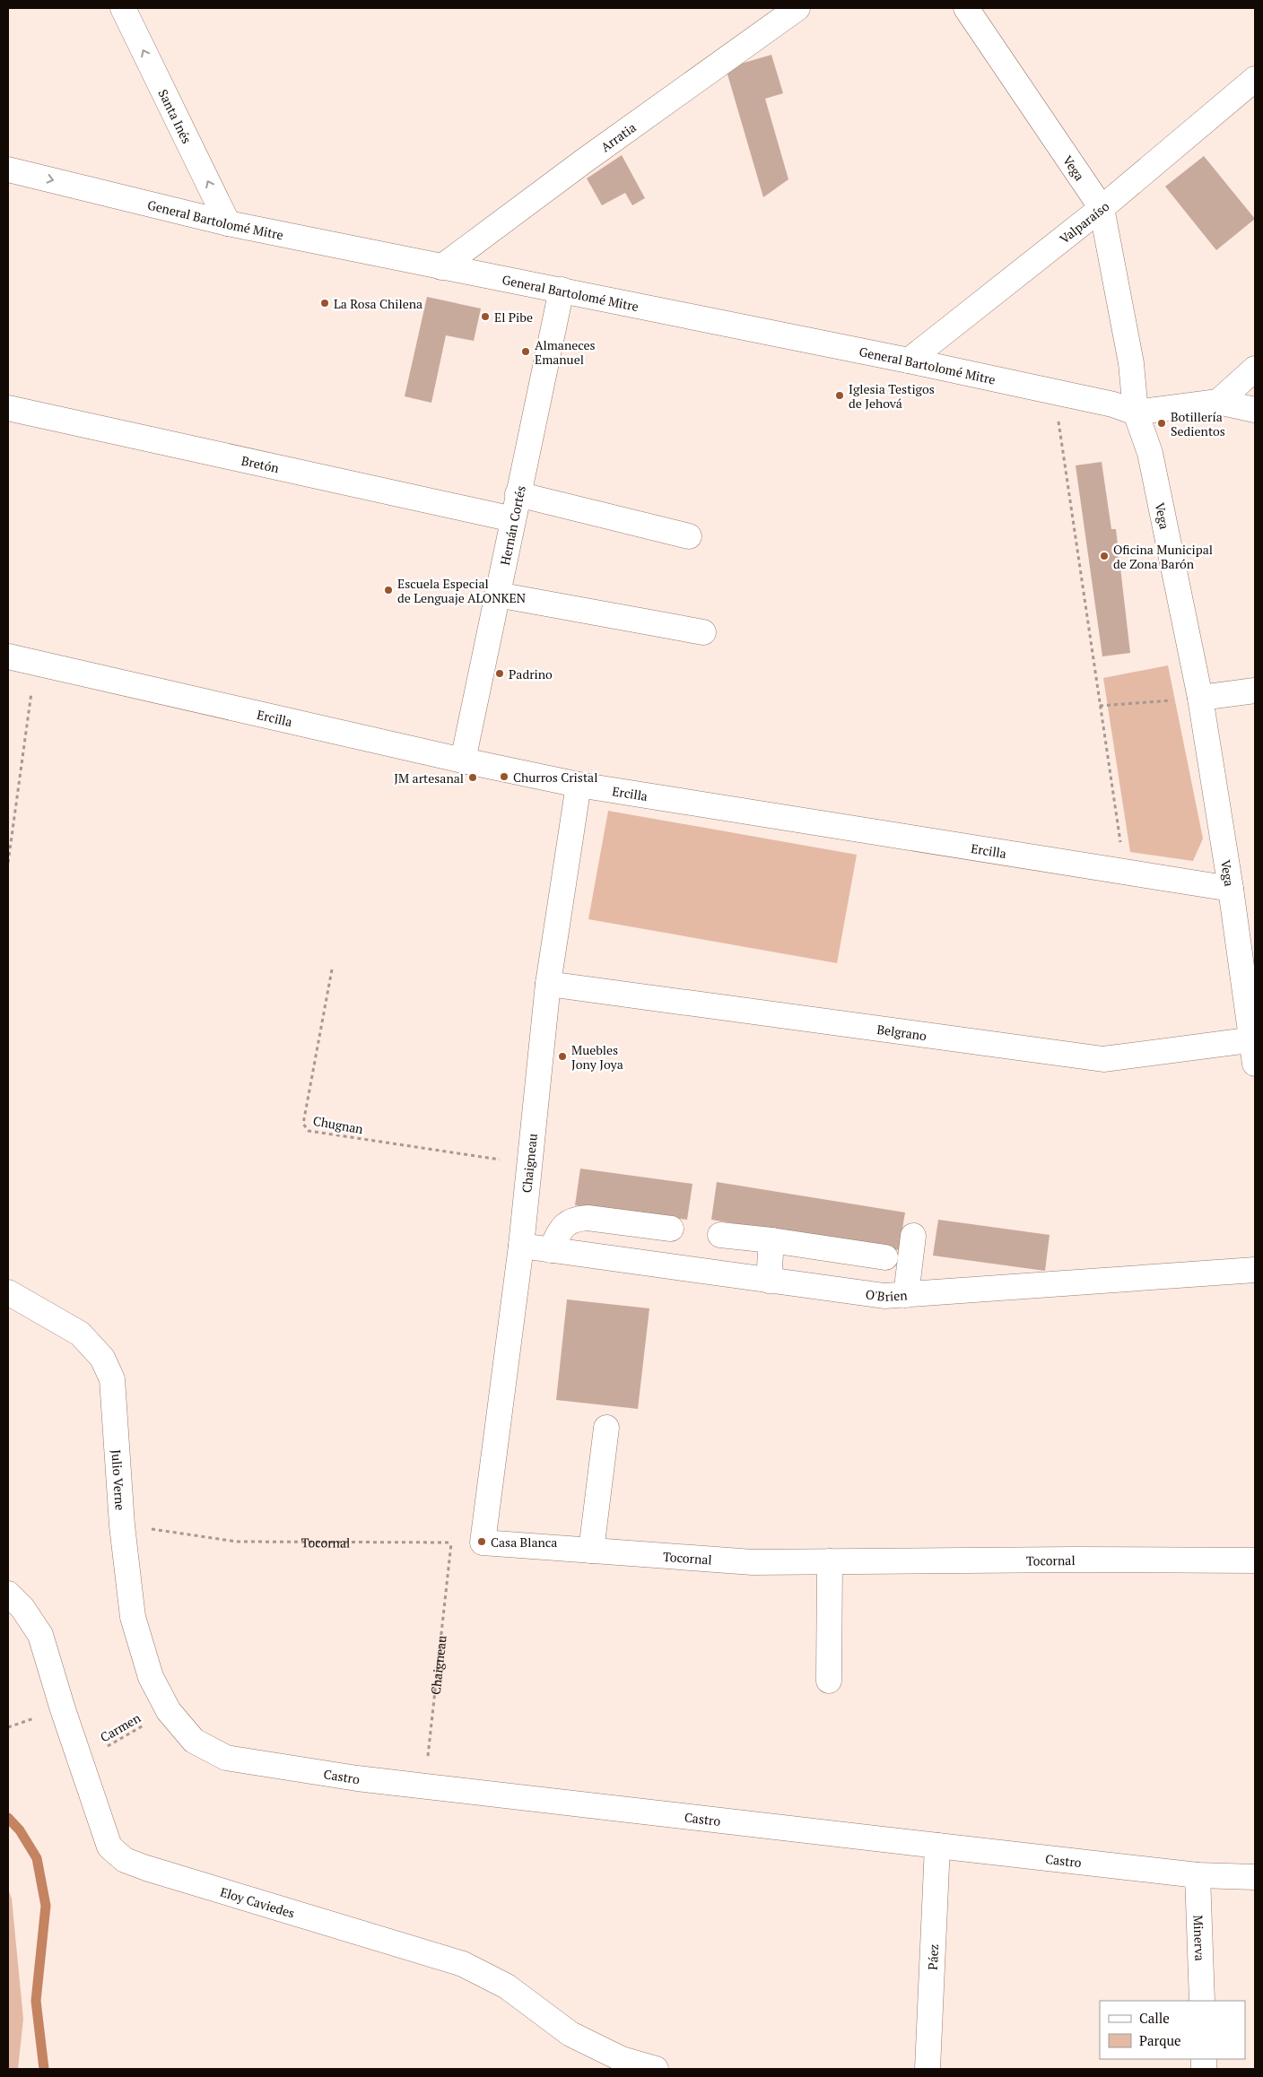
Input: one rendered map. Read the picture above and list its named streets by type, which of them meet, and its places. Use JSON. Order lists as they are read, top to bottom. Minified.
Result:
{"streets":{"street":["Santa Inés","Arratia","Vega","General Bartolomé Mitre","Valparaíso","Bretón","Hernán Cortés","Ercilla","Belgrano","Chaigneau","O'Brien","Julio Verne","Tocornal","Castro","Eloy Caviedes","Minerva","Páez"],"path":["Chugnan","Carmen"]},"crossings":[["Santa Inés","General Bartolomé Mitre"],["Arratia","General Bartolomé Mitre"],["Vega","General Bartolomé Mitre"],["Vega","Valparaíso"],["Vega","Ercilla"],["Vega","Belgrano"],["General Bartolomé Mitre","Valparaíso"],["General Bartolomé Mitre","Hernán Cortés"],["Bretón","Hernán Cortés"],["Hernán Cortés","Ercilla"],["Ercilla","Chaigneau"],["Belgrano","Chaigneau"],["Chugnan","Chaigneau"],["Chaigneau","O'Brien"],["Chaigneau","Tocornal"],["Chaigneau","Castro"],["Julio Verne","Tocornal"],["Julio Verne","Carmen"],["Julio Verne","Castro"],["Carmen","Castro"],["Carmen","Eloy Caviedes"],["Castro","Minerva"],["Castro","Páez"]],"one_way":["Santa Inés"],"places":["La Rosa Chilena","El Pibe","Almaneces Emanuel","Iglesia Testigos de Jehová","Botillería Sedientos","Oficina Municipal de Zona Barón","Escuela Especial de Lenguaje ALONKEN","Padrino","Churros Cristal","JM artesanal","Muebles Jony Joya","Casa Blanca"],"legend":["Calle","Parque"]}
